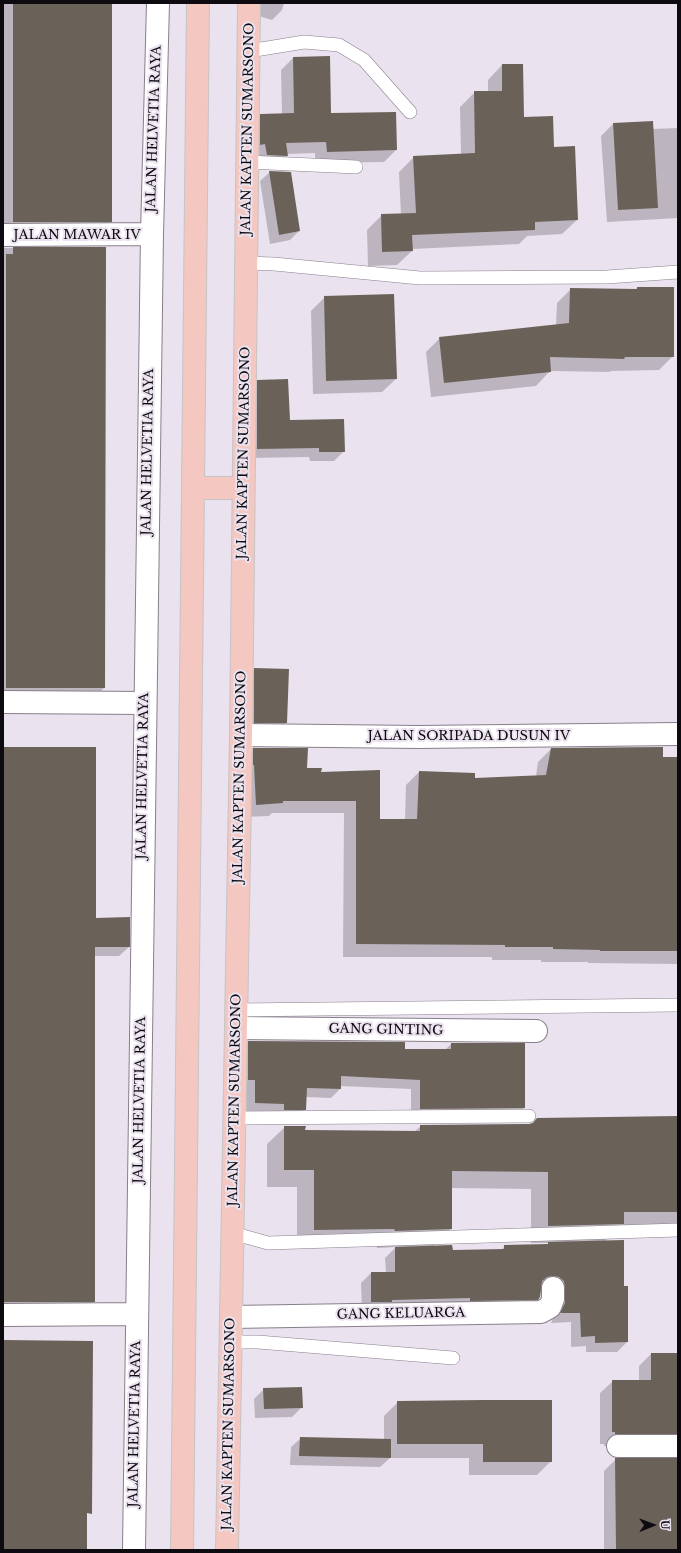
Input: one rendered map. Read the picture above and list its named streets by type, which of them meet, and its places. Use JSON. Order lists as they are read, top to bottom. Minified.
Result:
{"streets":{"highway":["JALAN KAPTEN SUMARSONO"],"street":["JALAN HELVETIA RAYA","JALAN MAWAR IV","JALAN SORIPADA DUSUN IV","GANG GINTING","GANG KELUARGA"]},"crossings":[["JALAN HELVETIA RAYA","JALAN MAWAR IV"],["JALAN KAPTEN SUMARSONO","JALAN SORIPADA DUSUN IV"],["JALAN KAPTEN SUMARSONO","GANG GINTING"],["JALAN KAPTEN SUMARSONO","GANG KELUARGA"]],"north":"right"}
